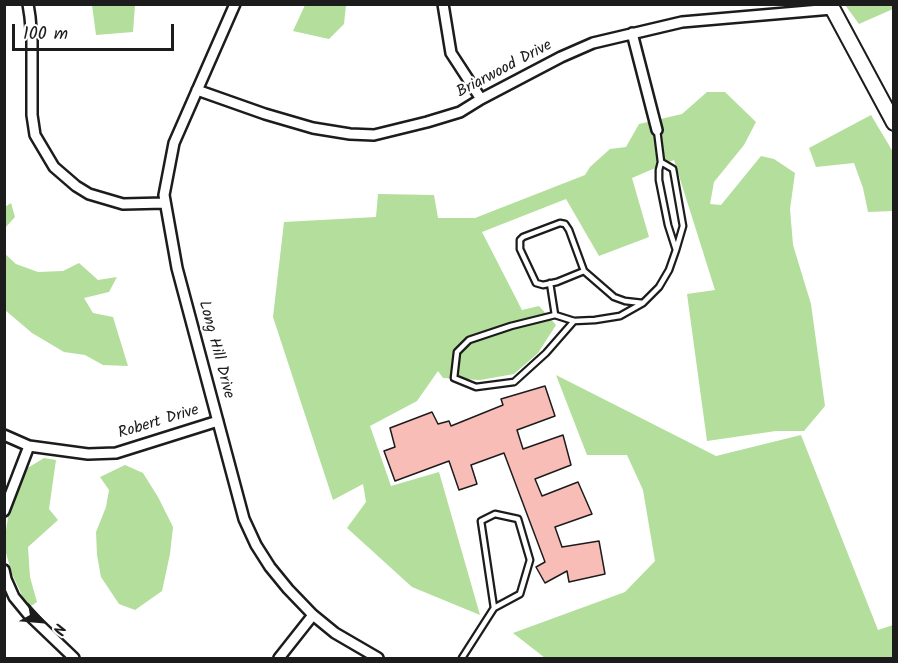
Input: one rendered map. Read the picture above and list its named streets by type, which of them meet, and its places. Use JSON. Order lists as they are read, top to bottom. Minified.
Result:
{"streets":{"street":["Briarwood Drive","Long Hill Drive","Robert Drive"]},"crossings":[["Briarwood Drive","Long Hill Drive"],["Long Hill Drive","Robert Drive"]],"scale_bar":"100 m","north":"bottom right"}
